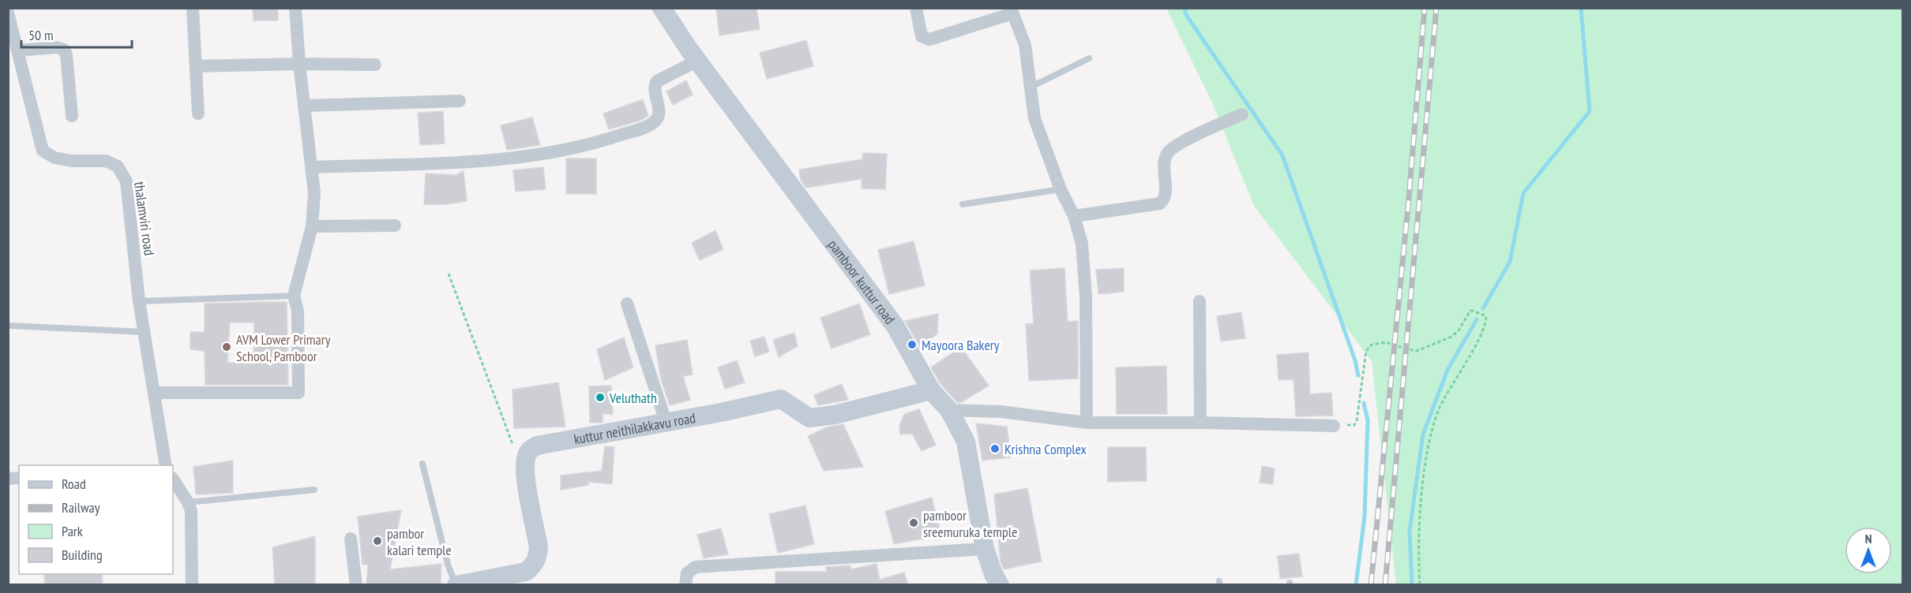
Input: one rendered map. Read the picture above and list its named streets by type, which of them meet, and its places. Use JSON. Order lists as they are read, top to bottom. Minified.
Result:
{"streets":{"main road":["pamboor kuttur road","kuttur neithilakkavu road"],"street":["thalamviri road"]},"crossings":[["pamboor kuttur road","kuttur neithilakkavu road"]],"places":["Mayoora Bakery","AVM Lower Primary School, Pamboor","Veluthath","Krishna Complex","pamboor sreemuruka temple","pambor kalari temple"],"legend":["Road","Railway","Park","Building"],"scale_bar":"50 m","north":"top"}
